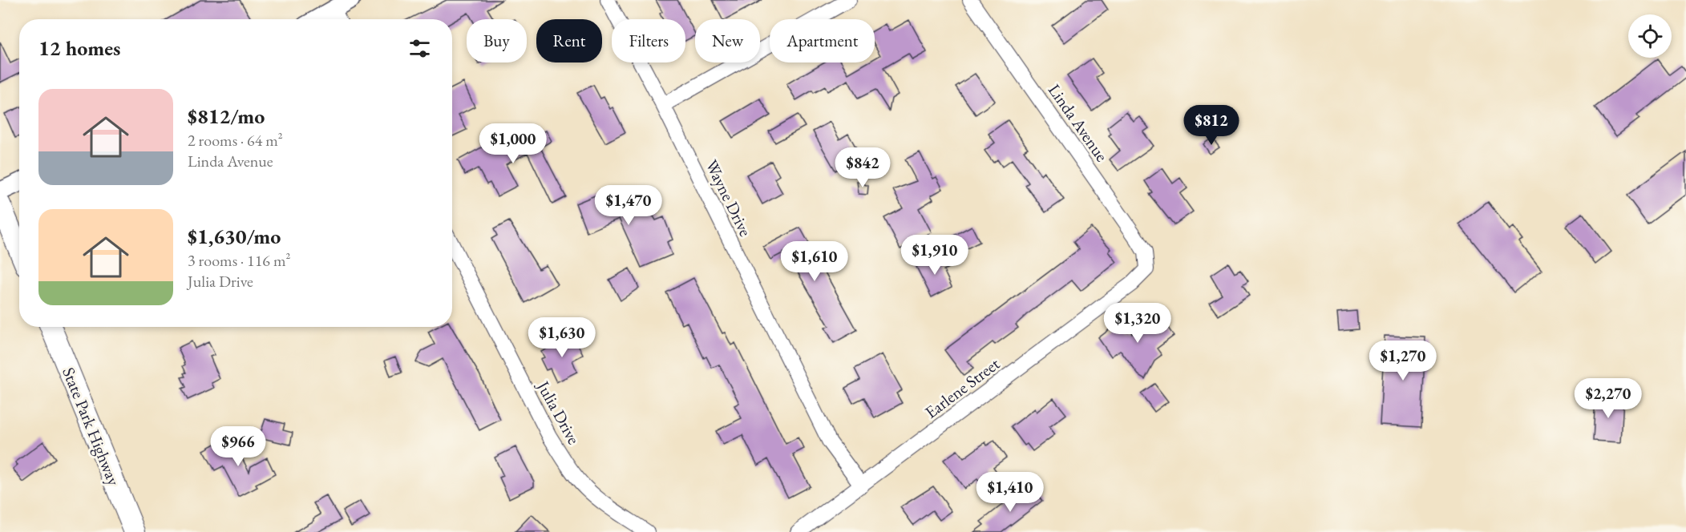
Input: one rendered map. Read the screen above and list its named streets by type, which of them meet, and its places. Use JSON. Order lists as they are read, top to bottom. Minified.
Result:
{"streets":{"main road":["State Park Highway"],"street":["Linda Avenue","Wayne Drive","Earlene Street","Julia Drive"]},"crossings":[["Linda Avenue","Earlene Street"],["Wayne Drive","Earlene Street"]],"page":{"chip":["Buy","Rent","Filters","New","Apartment"],"heading":"12 homes","list":[{"name":"$812/mo","note":"2 rooms · 64 m² · Linda Avenue"},{"name":"$1,630/mo","note":"3 rooms · 116 m² · Julia Drive"}],"price":["$812","$1,000","$842","$1,470","$1,910","$1,610","$1,320","$1,630","$1,270","$2,270","$966","$1,410"]}}
